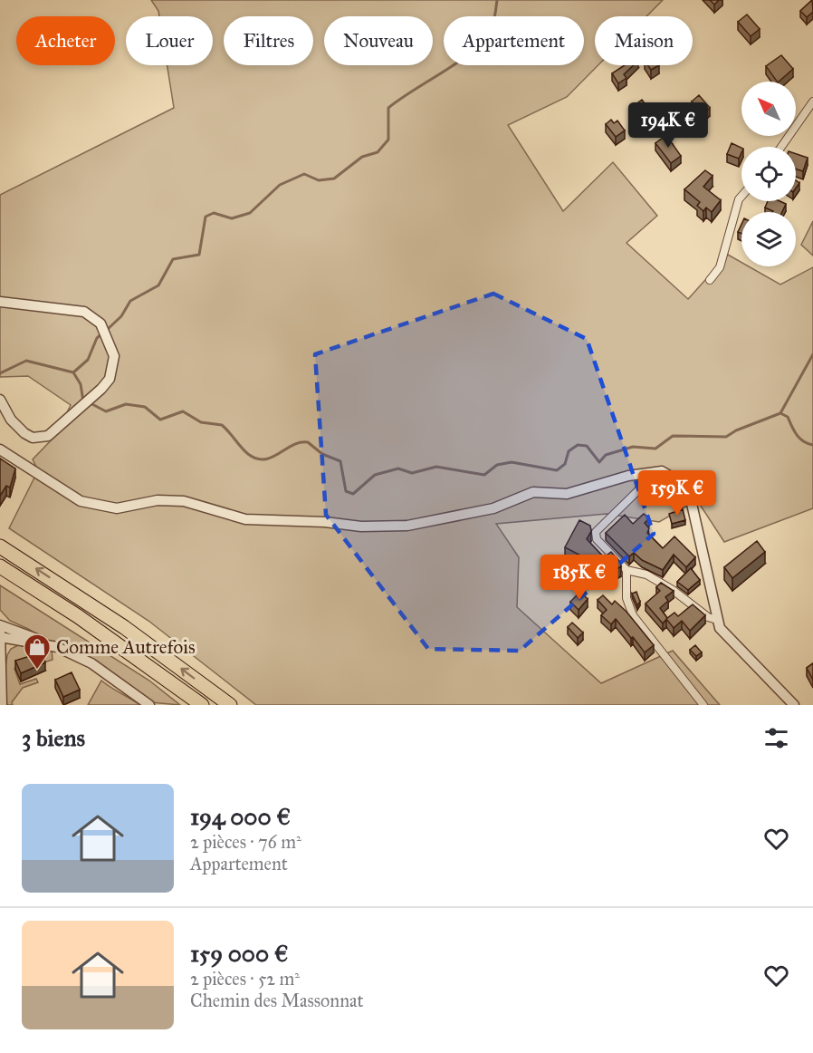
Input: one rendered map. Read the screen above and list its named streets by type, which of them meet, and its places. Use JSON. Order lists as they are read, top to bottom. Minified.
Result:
{"places":{"shop":["Comme Autrefois"]},"north":"top left","page":{"chip":["Acheter","Louer","Filtres","Nouveau","Appartement","Maison"],"price":["194K €","159K €","185K €"],"heading":"3 biens","list":[{"name":"194 000 €","note":"2 pièces · 76 m² · Appartement"},{"name":"159 000 €","note":"2 pièces · 52 m² · Chemin des Massonnat"}]}}
